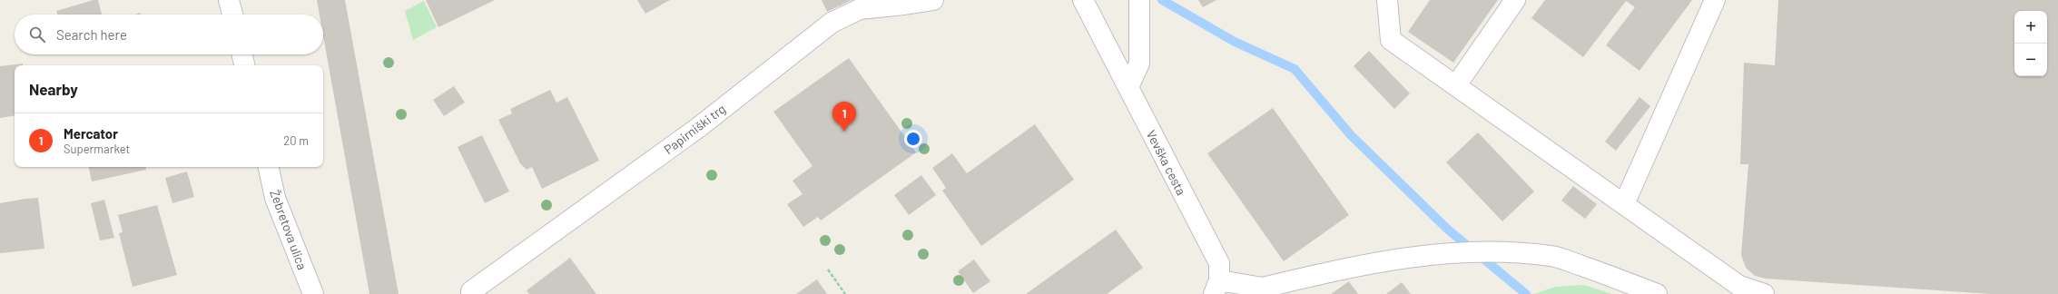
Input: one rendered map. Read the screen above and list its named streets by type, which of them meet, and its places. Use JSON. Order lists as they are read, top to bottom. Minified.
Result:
{"streets":{"street":["Papirniški trg","Vevška cesta","Žebretova ulica"]},"page":{"map_buttons":["+","−"],"search":"Search here","heading":"Nearby","pins":"1","list":[{"mark":"1","name":"Mercator","note":"Supermarket","value":"20 m"}]}}
